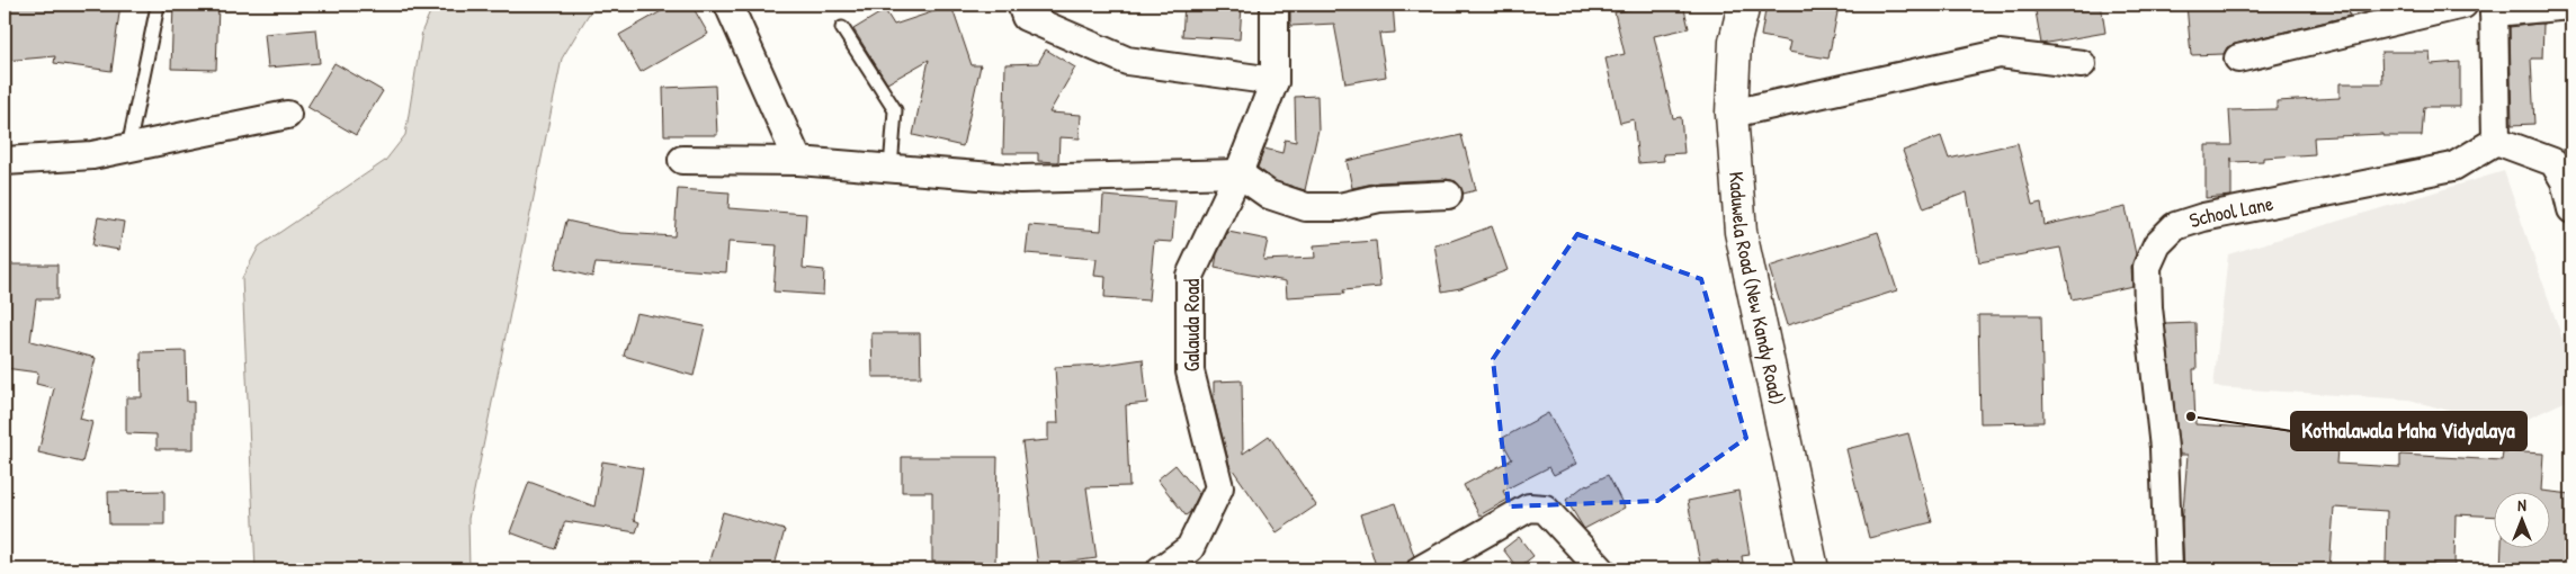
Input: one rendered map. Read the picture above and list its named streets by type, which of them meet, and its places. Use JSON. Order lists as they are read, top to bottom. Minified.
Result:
{"streets":{"main road":["Kaduwela Road (New Kandy Road)"],"street":["School Lane","Galauda Road"]},"places":["Kothalawala Maha Vidyalaya"],"north":"top"}
